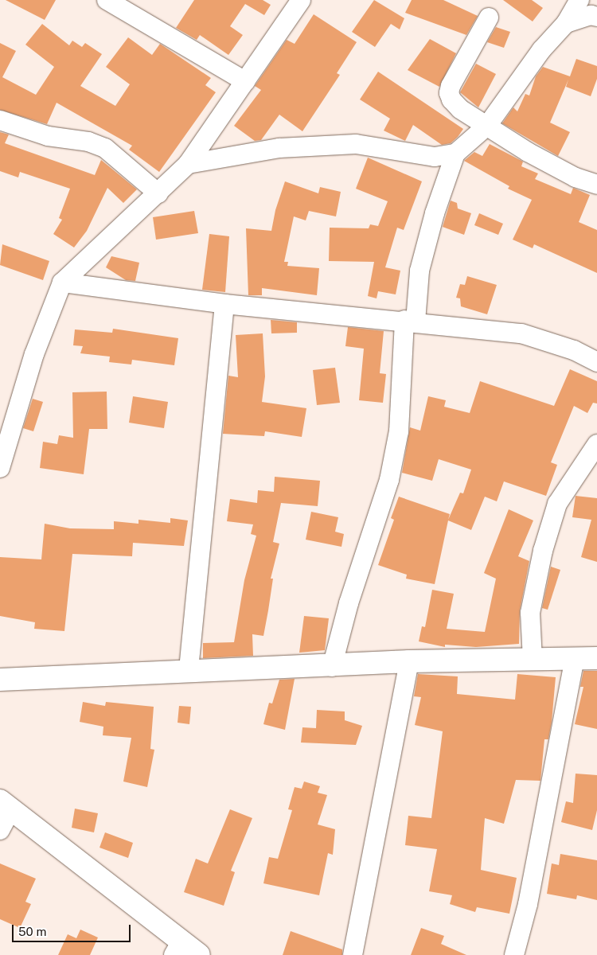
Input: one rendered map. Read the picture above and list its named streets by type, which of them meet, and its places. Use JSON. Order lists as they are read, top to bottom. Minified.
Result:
{"scale_bar":"50 m"}
